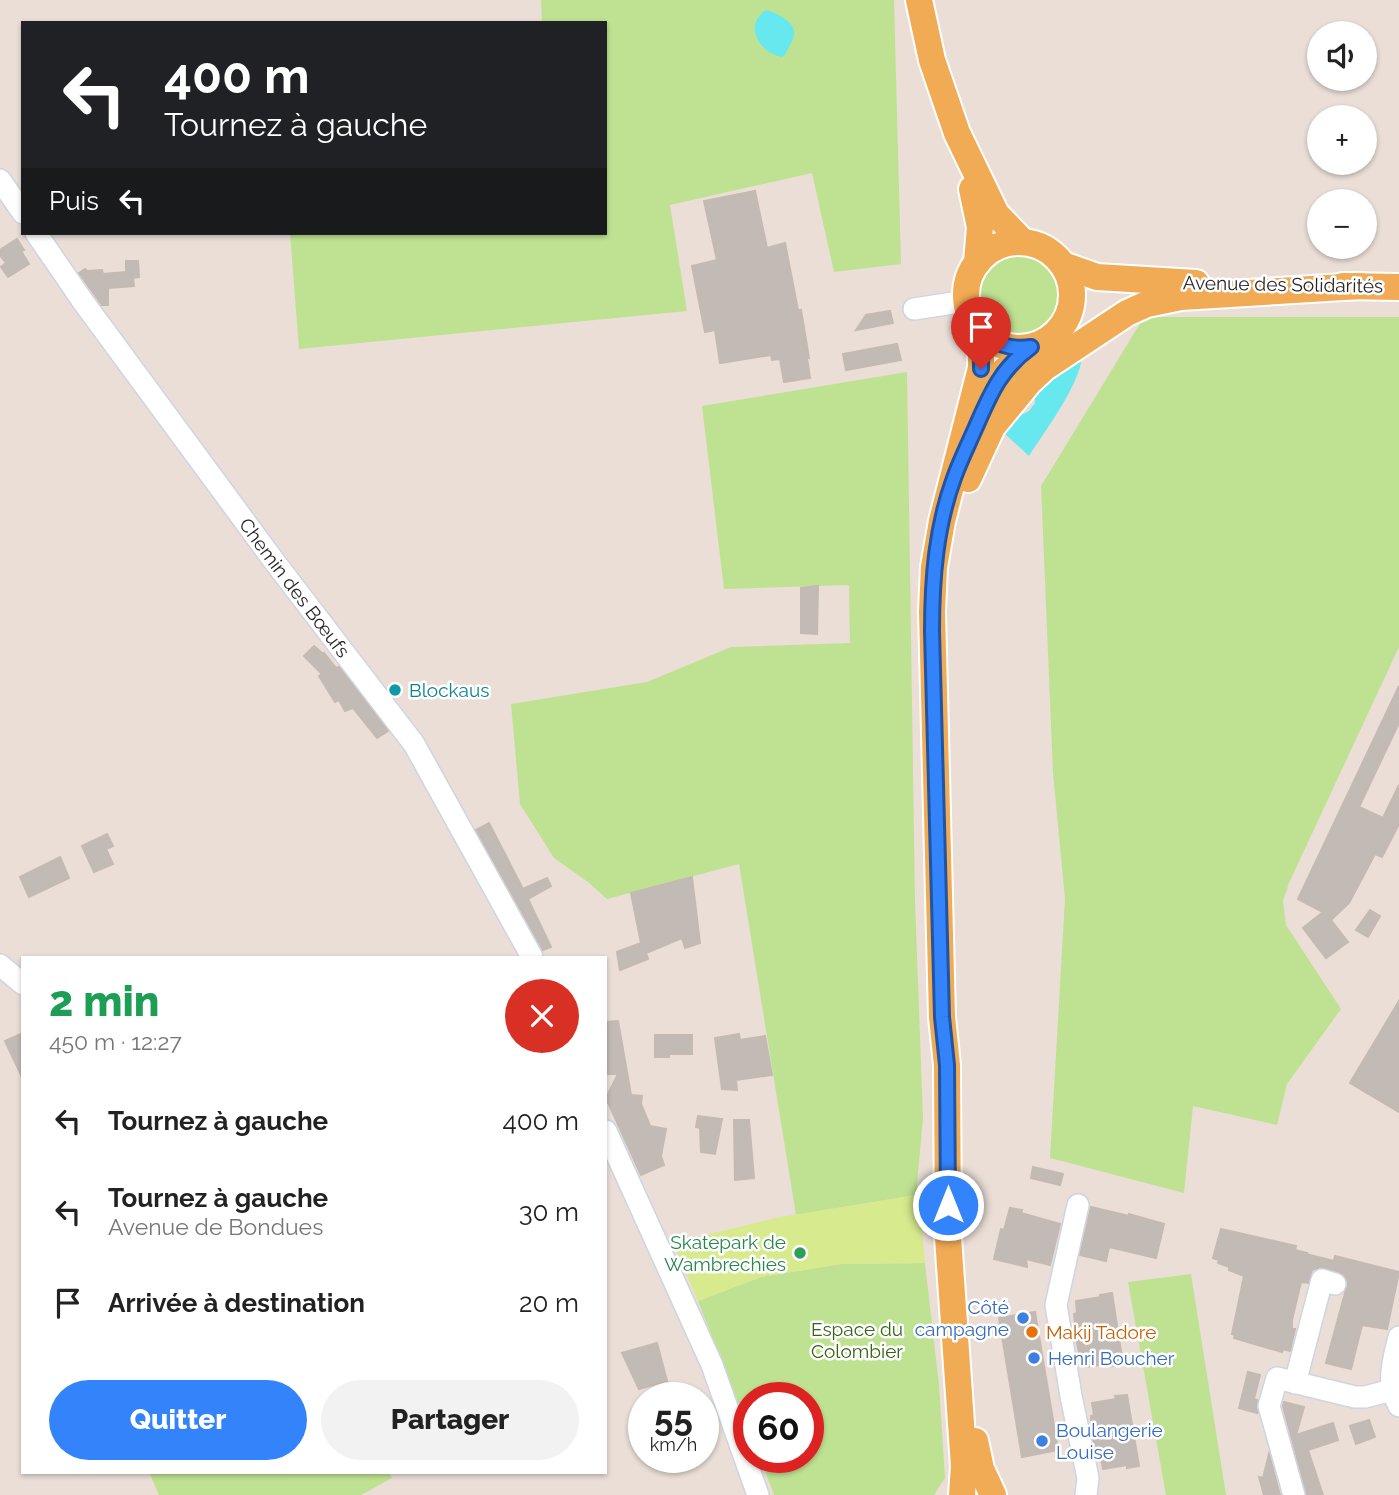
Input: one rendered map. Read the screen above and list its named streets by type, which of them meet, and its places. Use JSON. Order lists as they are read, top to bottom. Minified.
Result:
{"streets":{"main road":["Avenue des Solidarités"],"street":["Chemin des Bœufs"]},"parks":["Espace du Colombier"],"places":["Blockaus","Skatepark de Wambrechies","Côté campagne","Makij Tadore","Henri Boucher","Boulangerie Louise"],"page":{"map_buttons":["+","−"],"turn":["400 m","Tournez à gauche"],"then":"Puis","heading":["2 min","450 m · 12:27"],"list":[{"name":"Tournez à gauche","value":"400 m"},{"name":"Tournez à gauche","note":"Avenue de Bondues","value":"30 m"},{"name":"Arrivée à destination","value":"20 m"}],"buttons":["Quitter","Partager"],"speed":"55 km/h","limit":"60"}}
